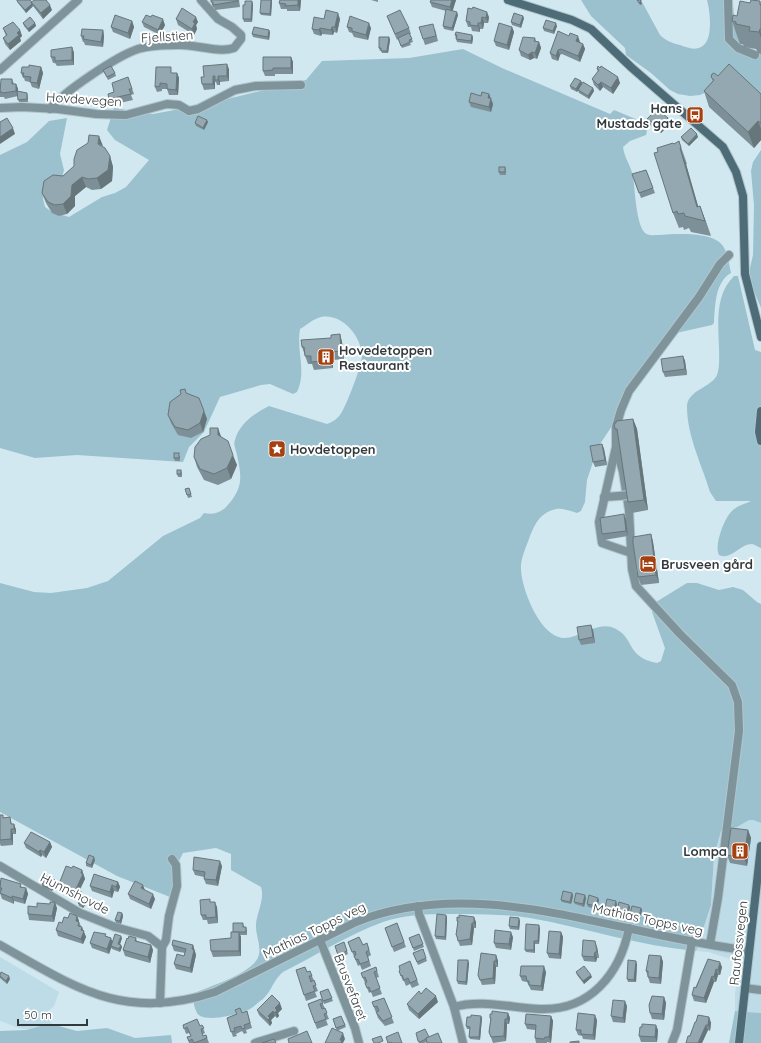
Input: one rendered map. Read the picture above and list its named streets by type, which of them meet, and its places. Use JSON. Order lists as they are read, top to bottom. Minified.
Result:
{"streets":{"main road":["Raufossvegen"],"street":["Fjellstien","Hovdevegen","Hunnshovde","Mathias Topps veg","Brusvefaret"]},"crossings":[["Fjellstien","Hovdevegen"],["Mathias Topps veg","Raufossvegen"],["Mathias Topps veg","Brusvefaret"]],"places":{"bus stop":["Hans Mustads gate"],"building":["Hovedetoppen Restaurant","Lompa"],"place":["Hovdetoppen"],"hotel":["Brusveen gård"]},"scale_bar":"50 m"}
